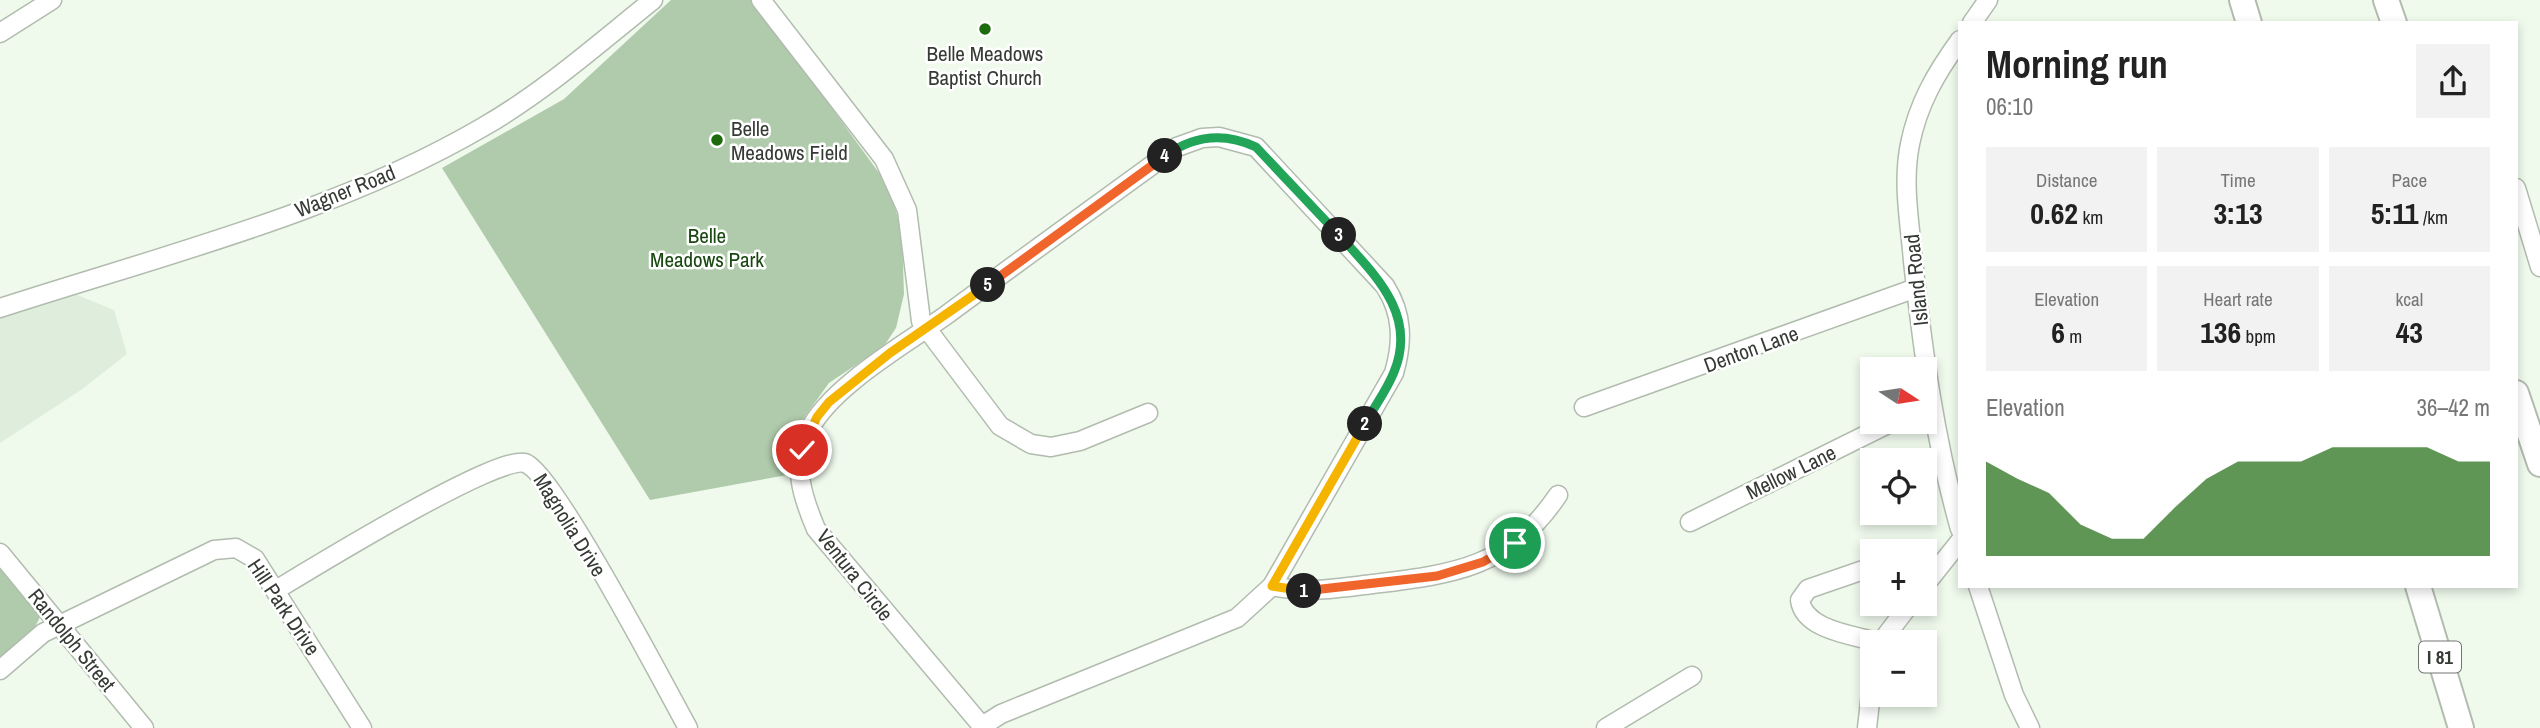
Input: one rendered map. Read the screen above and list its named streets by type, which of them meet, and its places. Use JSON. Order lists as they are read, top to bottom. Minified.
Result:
{"streets":{"highway":["I 81"],"street":["Wagner Road","Island Road","Denton Lane","Mellow Lane","Magnolia Drive","Ventura Circle","Hill Park Drive","Randolph Street"]},"crossings":[["Island Road","Denton Lane"],["Magnolia Drive","Hill Park Drive"],["Hill Park Drive","Randolph Street"]],"parks":["Belle Meadows Park"],"places":["Belle Meadows Baptist Church","Belle Meadows Field"],"north":"right","page":{"heading":["Morning run","06:10"],"pins":["4","3","5","2","1"],"stats":[["Distance","0.62 km"],["Time","3:13"],["Pace","5:11 /km"],["Elevation","6 m"],["Heart rate","136 bpm"],["kcal","43"]],"map_buttons":["+","−"],"chart":["Elevation","36–42 m"]}}
